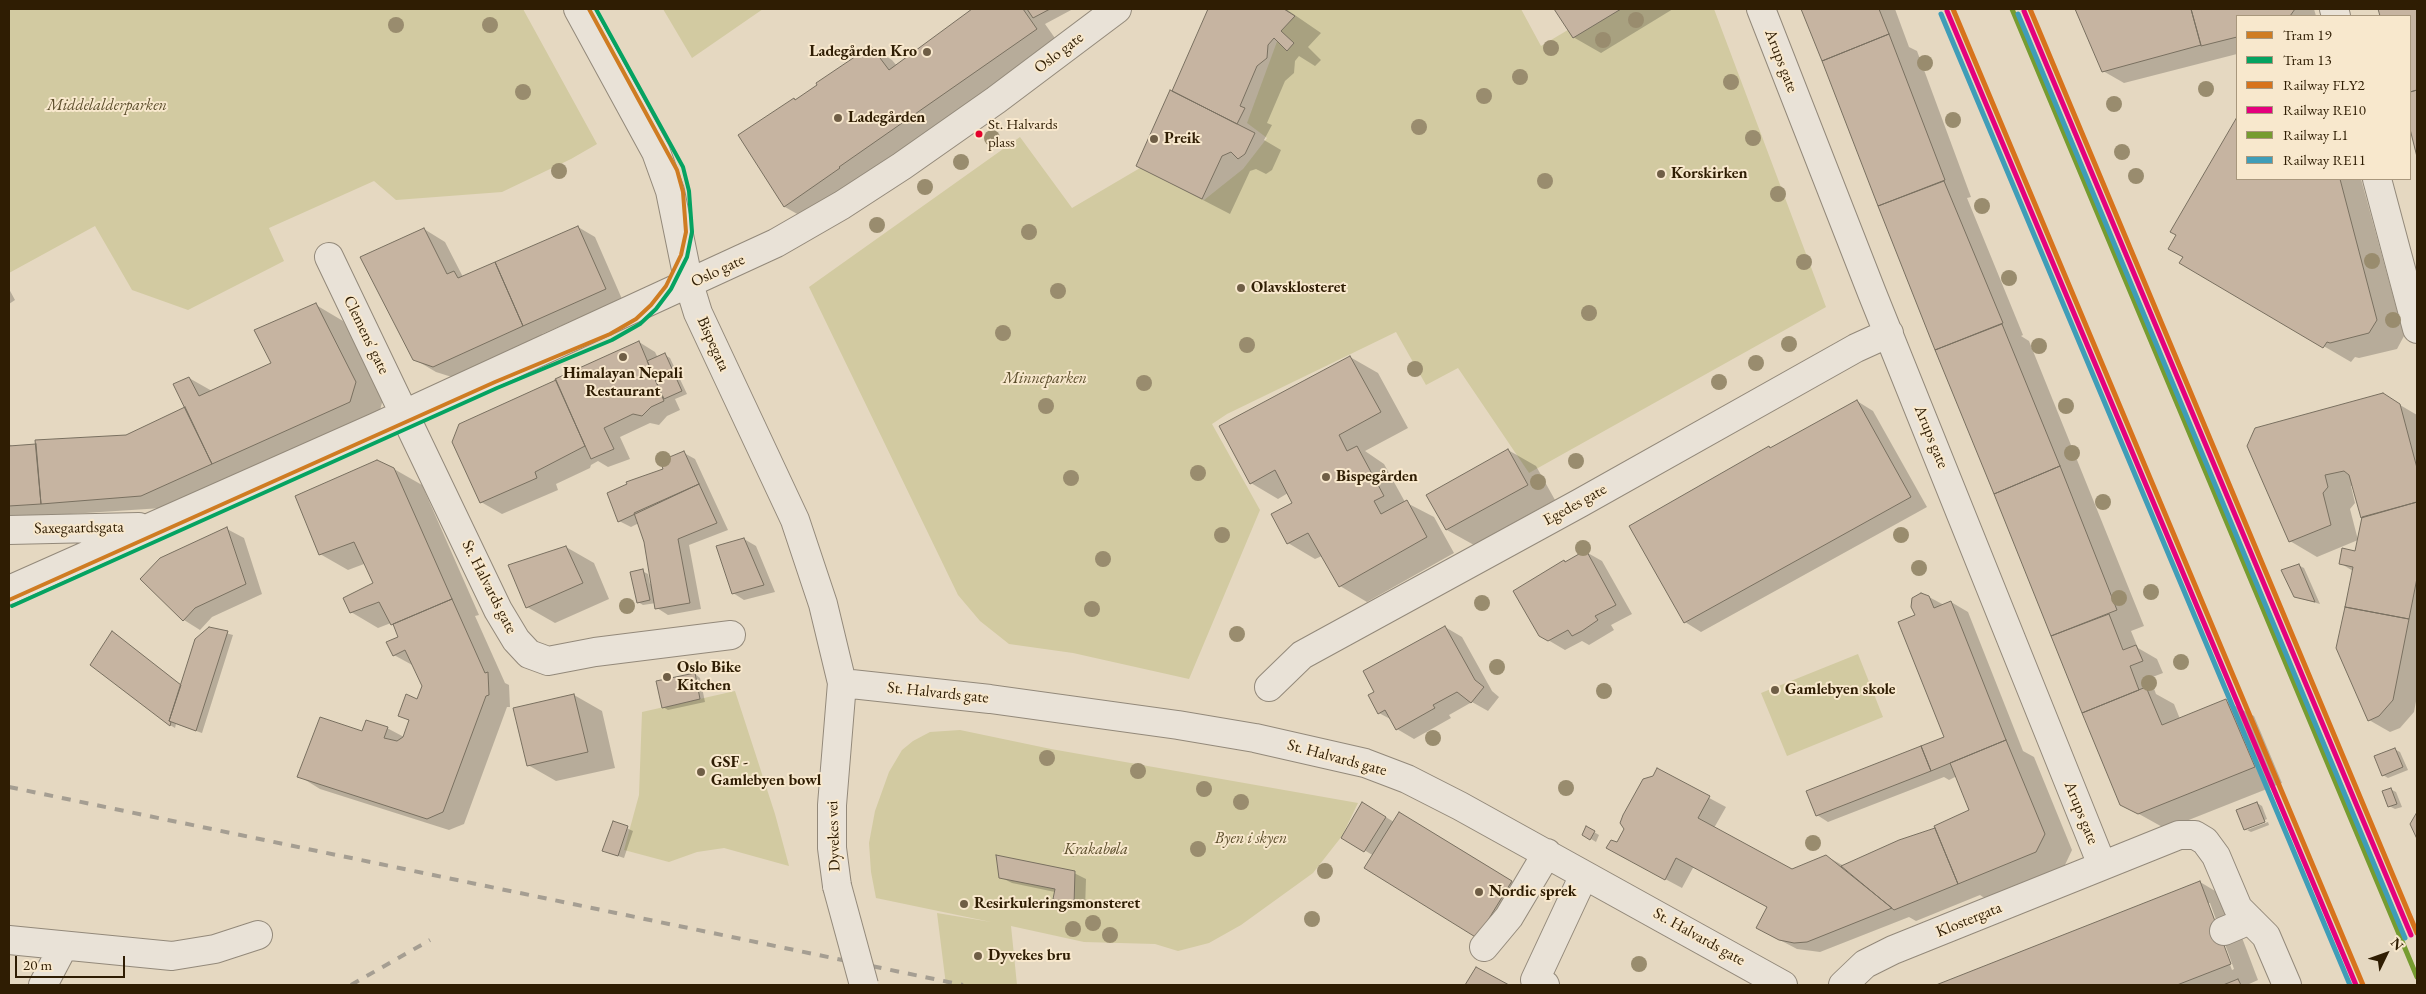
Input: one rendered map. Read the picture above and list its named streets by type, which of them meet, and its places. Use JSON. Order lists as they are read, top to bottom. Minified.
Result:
{"streets":{"street":["Oslo gate","Arups gate","Clemens' gate","Bispegata","Egedes gate","Saxegaardsgata","St. Halvards gate","Dyvekes vei","Klostergata"]},"crossings":[["Oslo gate","Clemens' gate"],["Oslo gate","Bispegata"],["Oslo gate","Saxegaardsgata"],["Oslo gate","St. Halvards gate"],["Arups gate","Egedes gate"],["Arups gate","Klostergata"],["Clemens' gate","St. Halvards gate"],["Bispegata","St. Halvards gate"],["Bispegata","Dyvekes vei"],["St. Halvards gate","Dyvekes vei"]],"parks":["Middelalderparken","Minneparken","Byen i skyen","Krakabøla"],"places":["Ladegården Kro","Ladegården","St. Halvards plass","Preik","Korskirken","Olavsklosteret","Himalayan Nepali Restaurant","Bispegården","Oslo Bike Kitchen","Gamlebyen skole","GSF - Gamlebyen bowl","Nordic sprek","Resirkuleringsmonsteret","Dyvekes bru"],"lines":["tram line 19","tram line 13","rail line FLY2","rail line L1","rail line RE10","rail line RE11"],"legend":["Tram 19","Tram 13","Railway FLY2","Railway RE10","Railway L1","Railway RE11"],"scale_bar":"20 m","north":"top right"}
